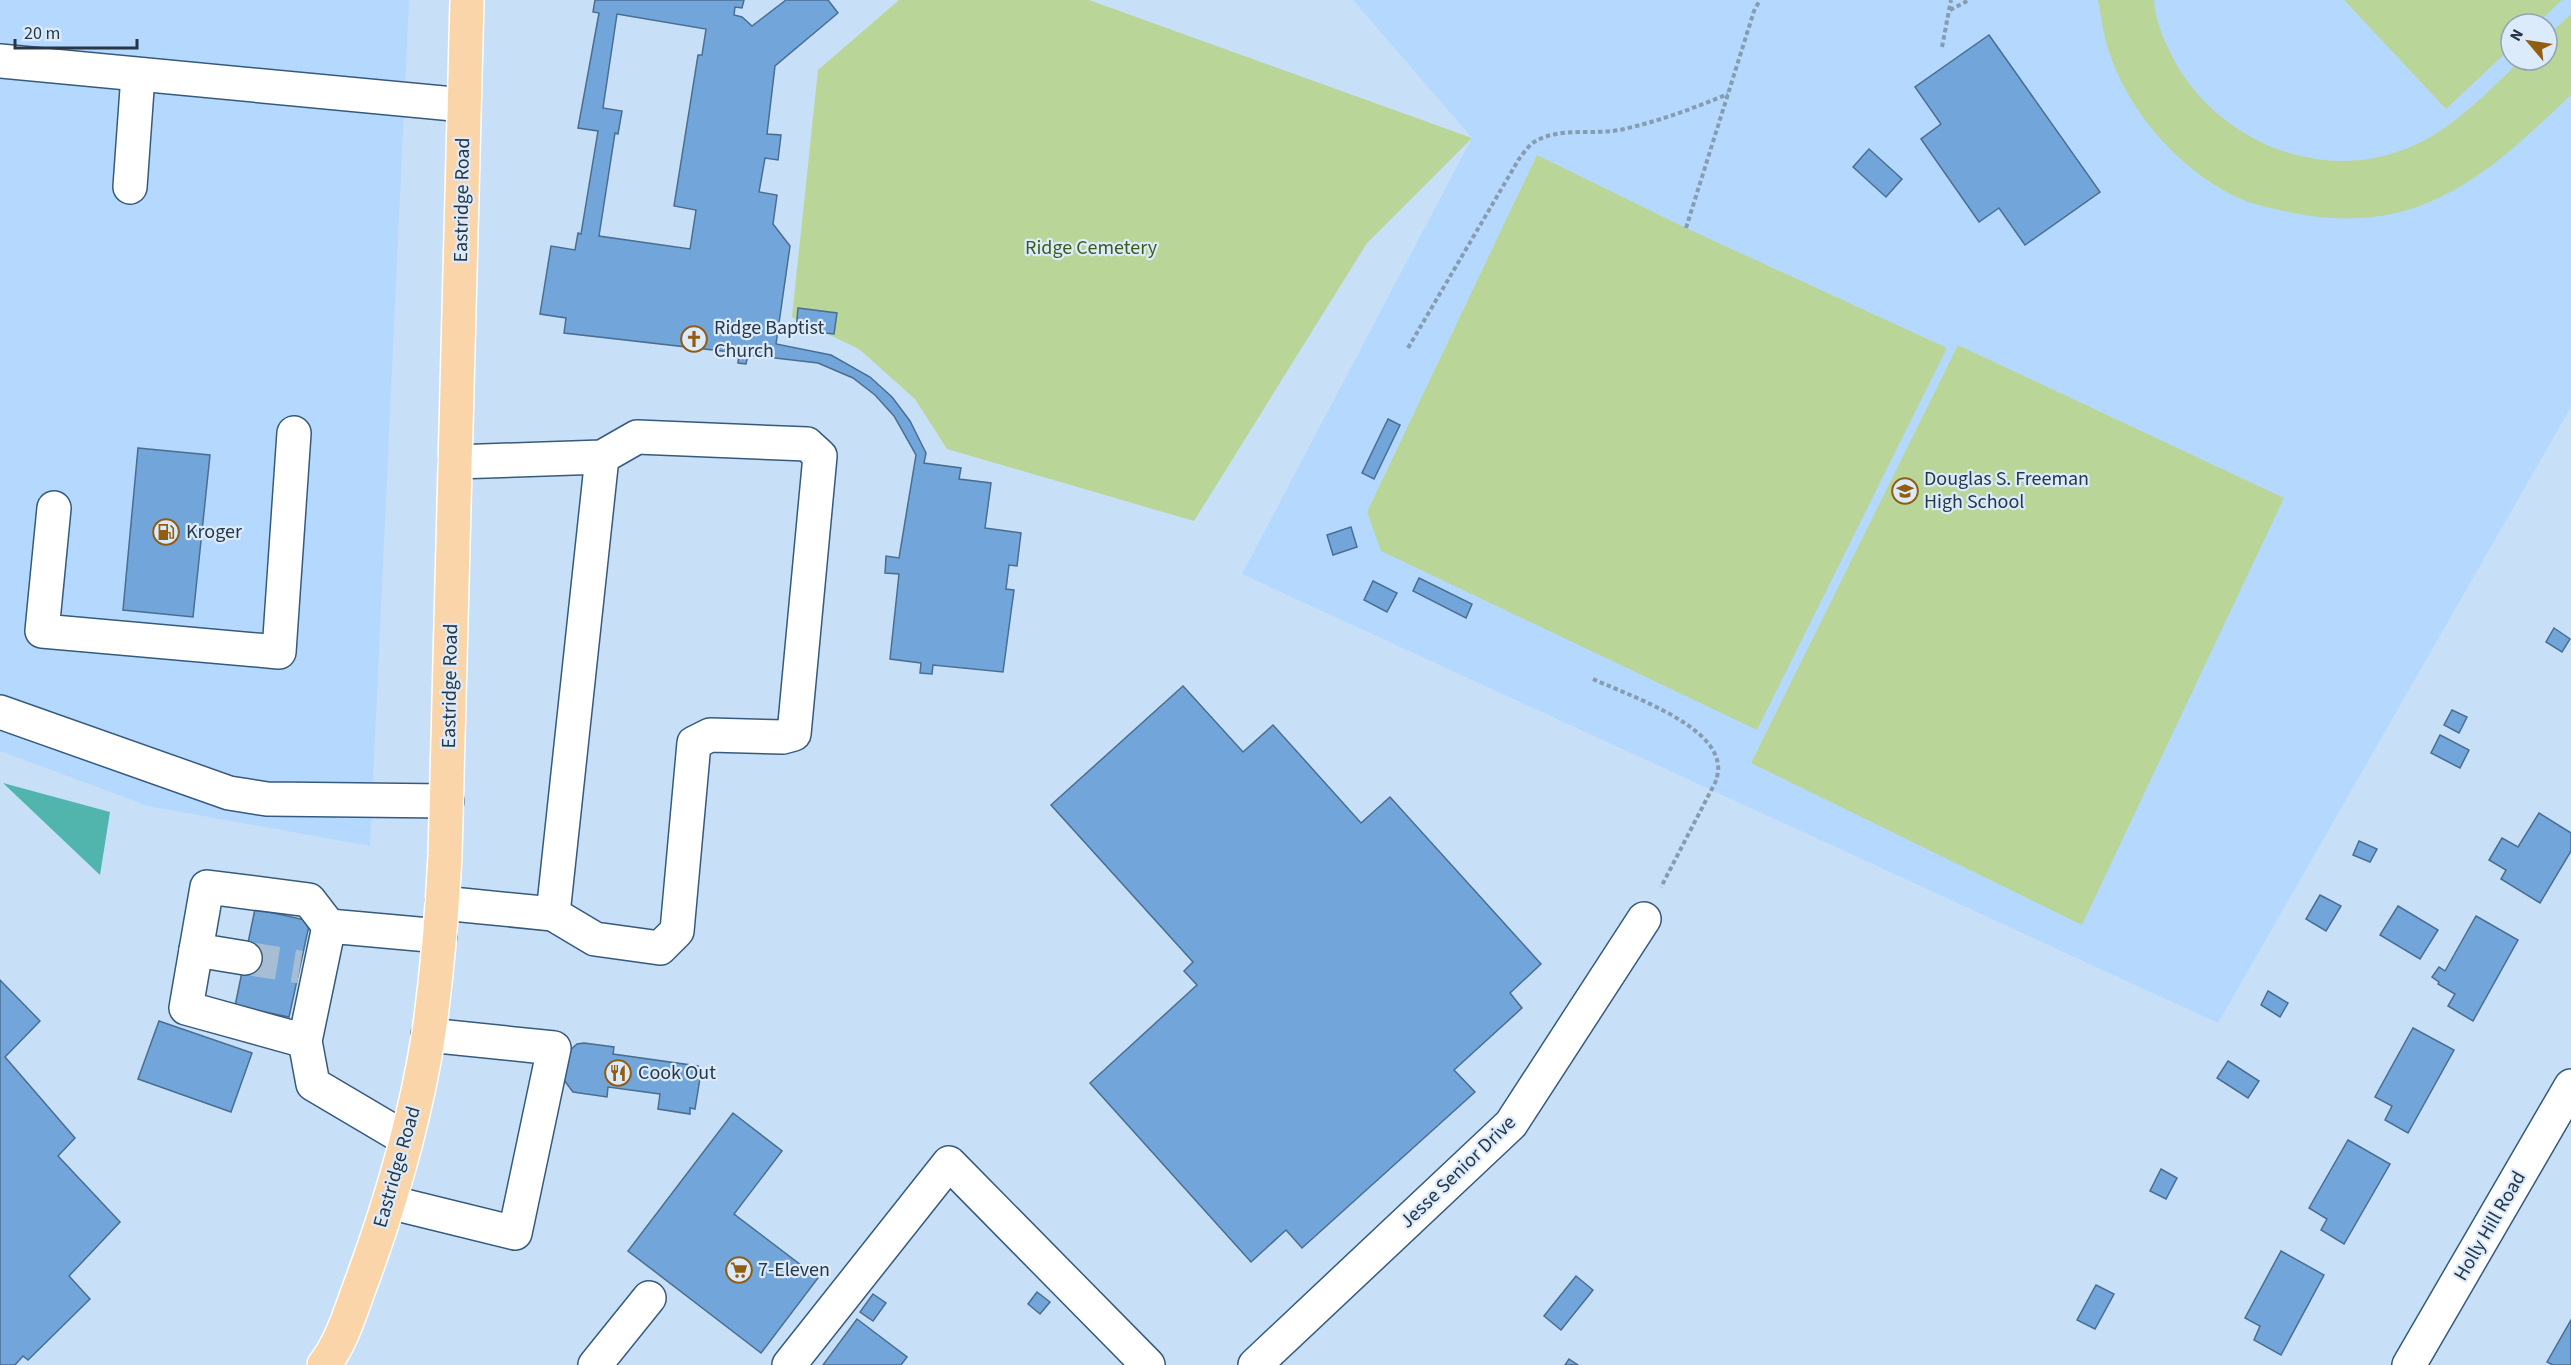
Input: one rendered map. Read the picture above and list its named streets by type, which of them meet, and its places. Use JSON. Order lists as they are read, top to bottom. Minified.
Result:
{"streets":{"main road":["Eastridge Road"],"street":["Jesse Senior Drive","Holly Hill Road"]},"parks":["Ridge Cemetery"],"places":{"church":["Ridge Baptist Church"],"school or university":["Douglas S. Freeman High School"],"fuel station":["Kroger"],"restaurant":["Cook Out"],"supermarket":["7-Eleven"]},"scale_bar":"20 m","north":"top left"}
